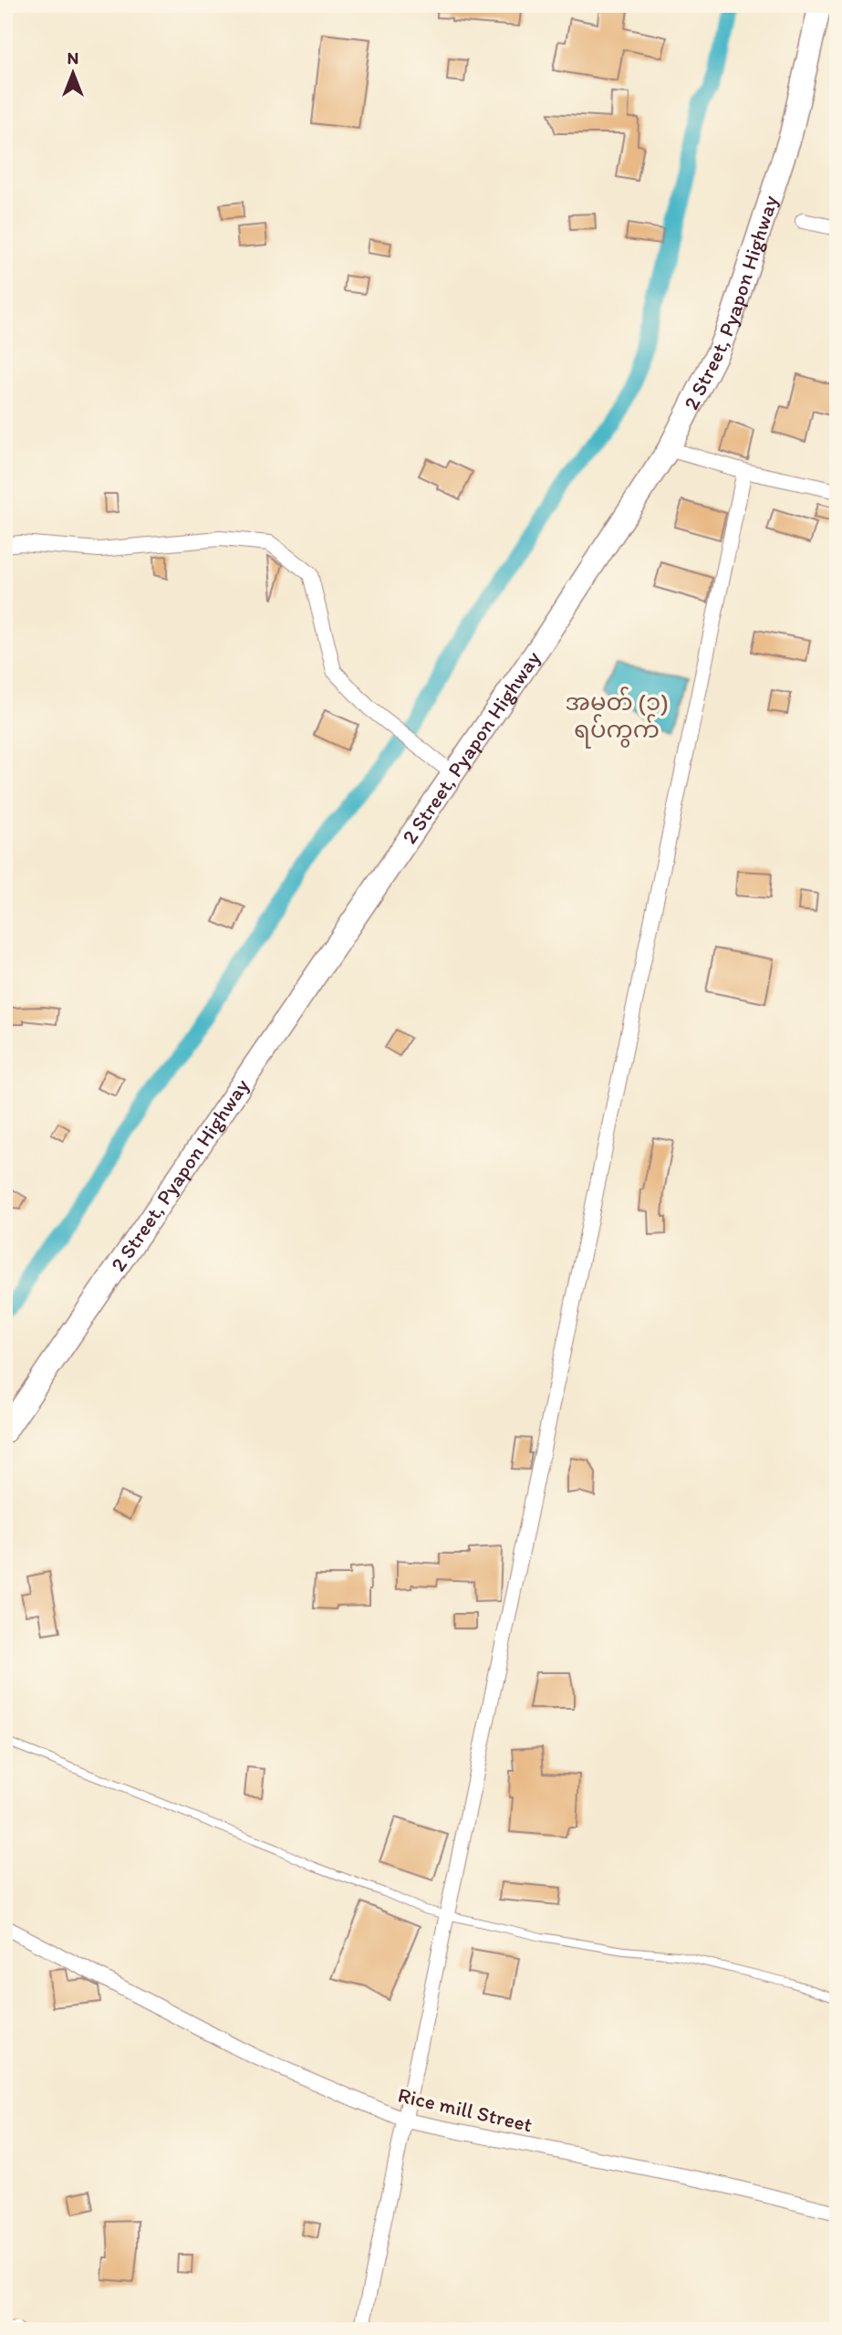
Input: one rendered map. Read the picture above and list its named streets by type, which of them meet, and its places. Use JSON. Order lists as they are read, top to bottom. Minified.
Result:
{"streets":{"main road":["2 Street, Pyapon Highway"],"street":["Rice mill Street"]},"districts":["အမှတ် (၁) ရပ်ကွက်"],"north":"top"}
